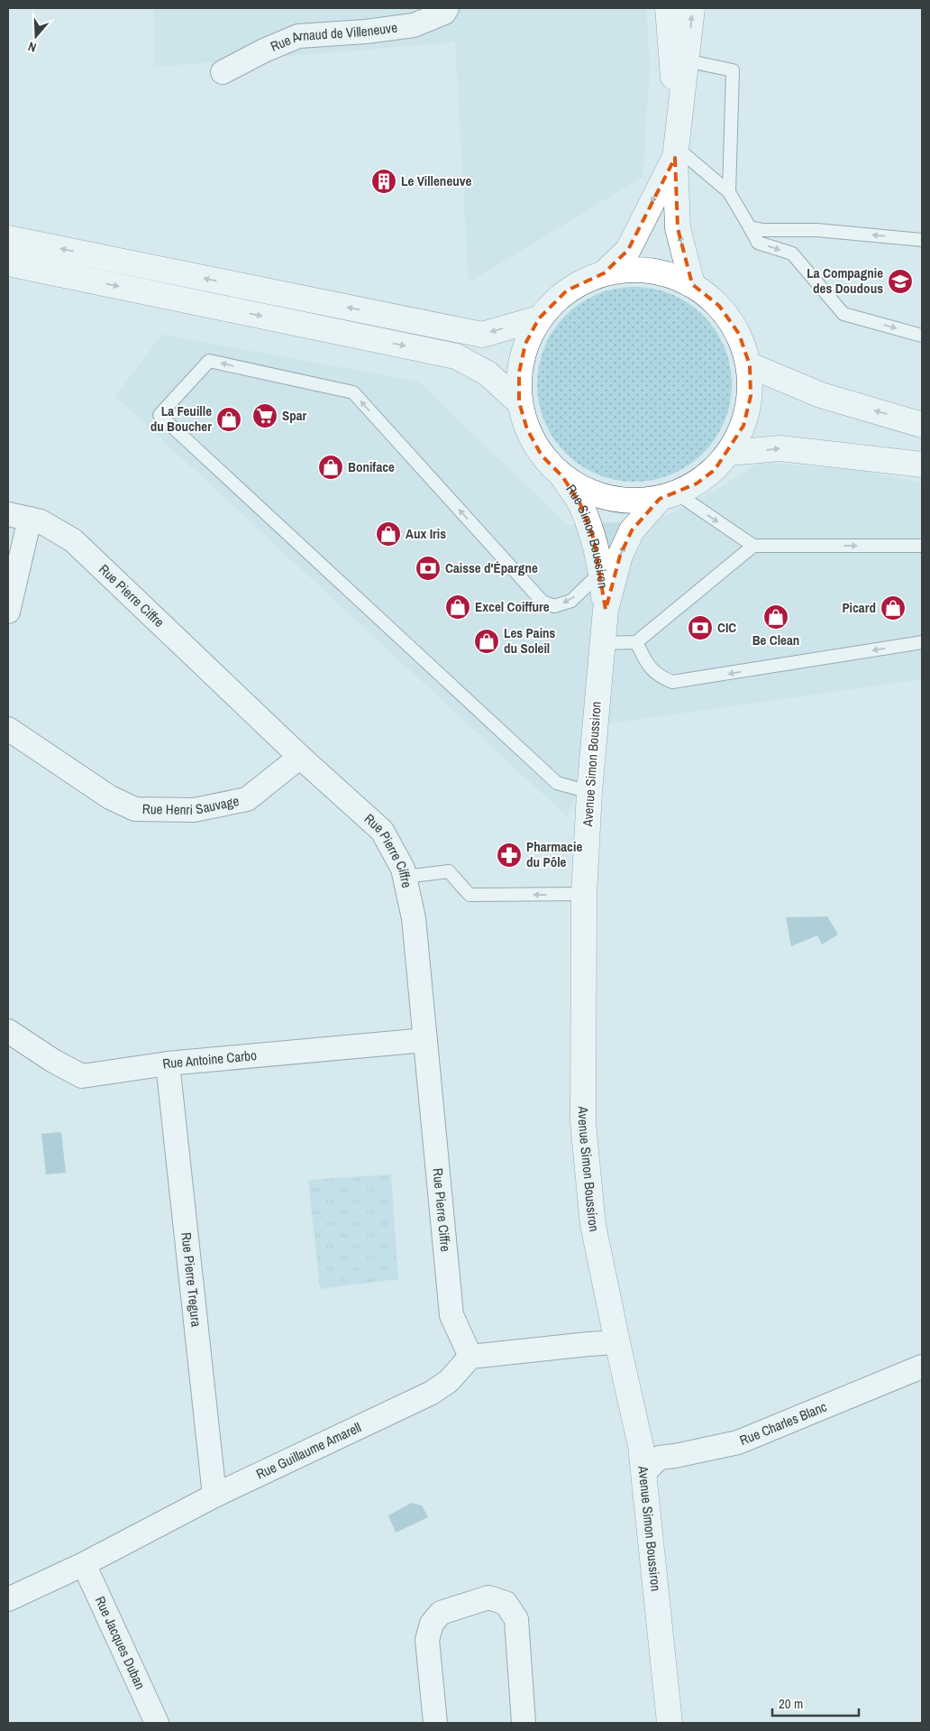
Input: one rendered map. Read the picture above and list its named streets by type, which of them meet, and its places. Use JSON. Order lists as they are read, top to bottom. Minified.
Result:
{"streets":{"main road":["Rue Simon Boussiron","Avenue Simon Boussiron"],"street":["Rue Arnaud de Villeneuve","Rue Pierre Ciffre","Rue Henri Sauvage","Rue Antoine Carbo","Rue Pierre Tregura","Rue Charles Blanc","Rue Guillaume Amarell","Rue Jacques Duban"]},"crossings":[["Rue Simon Boussiron","Avenue Simon Boussiron"],["Rue Pierre Ciffre","Rue Henri Sauvage"],["Rue Pierre Ciffre","Rue Antoine Carbo"],["Rue Pierre Ciffre","Rue Guillaume Amarell"],["Avenue Simon Boussiron","Rue Charles Blanc"],["Rue Antoine Carbo","Rue Pierre Tregura"],["Rue Pierre Tregura","Rue Guillaume Amarell"],["Rue Guillaume Amarell","Rue Jacques Duban"]],"places":{"building":["Le Villeneuve"],"school or university":["La Compagnie des Doudous"],"supermarket":["Spar"],"shop":["La Feuille du Boucher","Boniface","Aux Iris","Excel Coiffure","Picard","Be Clean","Les Pains du Soleil"],"bank":["Caisse d'Épargne","CIC"],"pharmacy":["Pharmacie du Pôle"]},"scale_bar":"20 m","north":"bottom"}
